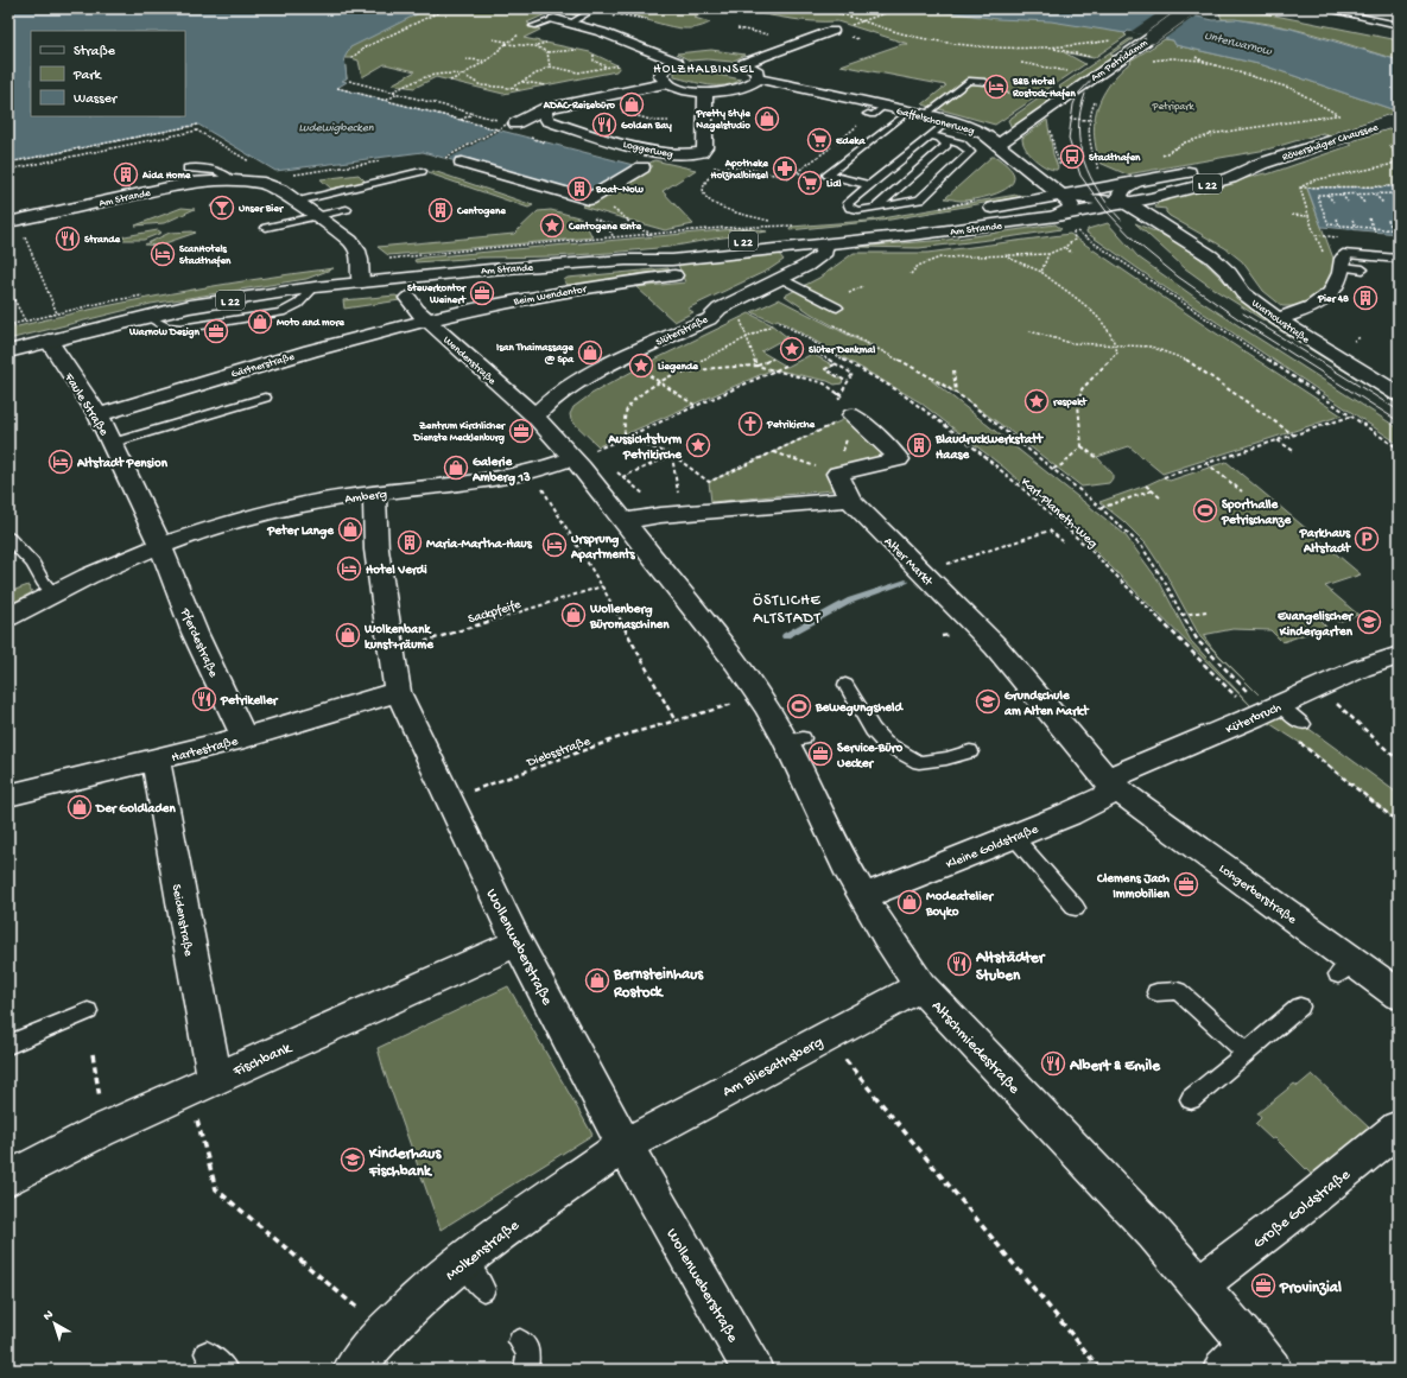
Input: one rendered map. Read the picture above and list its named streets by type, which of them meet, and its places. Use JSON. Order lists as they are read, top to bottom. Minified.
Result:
{"streets":{"street":["Am Petridamm","Gaffelschonerweg","Rövershäger Chaussee","Loggerweg","L 22","Am Strande","Beim Wendentor","Warnowstraße","Slüterstraße","Wendenstraße","Gärtnerstraße","Faule Straße","Amberg","Alter Markt","Pferdestraße","Küterbruch","Hartestraße","Kleine Goldstraße","Lohgerberstraße","Seidenstraße","Wollenweberstraße","Altschmiedestraße","Fischbank","Am Bliesathsberg","Große Goldstraße","Molkenstraße"],"path":["Karl-Planeth-Weg","Sackpfeife","Diebsstraße"]},"crossings":[["Am Petridamm","Gaffelschonerweg"],["Gaffelschonerweg","Am Strande"],["Rövershäger Chaussee","Am Strande"],["Rövershäger Chaussee","Warnowstraße"],["Am Strande","Warnowstraße"],["Am Strande","Slüterstraße"],["Am Strande","Faule Straße"],["Beim Wendentor","Wendenstraße"],["Beim Wendentor","Gärtnerstraße"],["Slüterstraße","Wendenstraße"],["Wendenstraße","Gärtnerstraße"],["Gärtnerstraße","Faule Straße"],["Faule Straße","Amberg"],["Faule Straße","Pferdestraße"],["Amberg","Pferdestraße"],["Amberg","Wollenweberstraße"],["Karl-Planeth-Weg","Küterbruch"],["Alter Markt","Küterbruch"],["Alter Markt","Kleine Goldstraße"],["Alter Markt","Lohgerberstraße"],["Sackpfeife","Wollenweberstraße"],["Pferdestraße","Hartestraße"],["Küterbruch","Kleine Goldstraße"],["Küterbruch","Lohgerberstraße"],["Hartestraße","Seidenstraße"],["Hartestraße","Wollenweberstraße"],["Diebsstraße","Wollenweberstraße"],["Kleine Goldstraße","Lohgerberstraße"],["Kleine Goldstraße","Altschmiedestraße"],["Seidenstraße","Fischbank"],["Wollenweberstraße","Fischbank"],["Wollenweberstraße","Am Bliesathsberg"],["Wollenweberstraße","Molkenstraße"],["Altschmiedestraße","Am Bliesathsberg"],["Altschmiedestraße","Große Goldstraße"],["Am Bliesathsberg","Molkenstraße"]],"districts":["HOLZHALBINSEL","ÖSTLICHE ALTSTADT"],"water":["Unterwarnow","Ludewigbecken"],"parks":["Petripark"],"places":{"hotel":["B&B Hotel Rostock-Hafen","ScanHotels Stadthafen","Altstadt Pension","Ursprung Apartments","Hotel Verdi"],"shop":["ADAC-Reisebüro","Pretty Style Nagelstudio","Moto and more","Isan Thaimassage @ Spa","Galerie Amberg 13","Peter Lange","Wollenberg Büromaschinen","Wolkenbank kunst+räume","Der Goldladen","Modeatelier Boyko","Bernsteinhaus Rostock"],"restaurant":["Golden Bay","Strande","Petrikeller","Altstädter Stuben","Albert & Emile"],"supermarket":["Edeka","Lidl"],"bus stop":["Stadthafen"],"pharmacy":["Apotheke Holzhalbinsel"],"building":["Aida Home","Boat~Now","Centogene","Pier 48","Blaudruckwerkstatt Haase","Maria-Martha-Haus"],"bar":["Unser Bier"],"place":["Centogene Ente","Slüter Denkmal","Liegende","respekt","Aussichtsturm Petrikirche"],"office":["Steuerkontor Weinert","Warnow Design","Zentrum Kirchlicher Dienste Mecklenburg","Service-Büro Uecker","Clemens Jach Immobilien","Provinzial"],"church":["Petrikirche"],"sports":["Sporthalle Petrischanze","Bewegungsheld"],"parking":["Parkhaus Altstadt"],"school or university":["Evangelischer Kindergarten","Grundschule am Alten Markt","Kinderhaus Fischbank"]},"legend":["Straße","Park","Wasser"],"north":"top left"}
